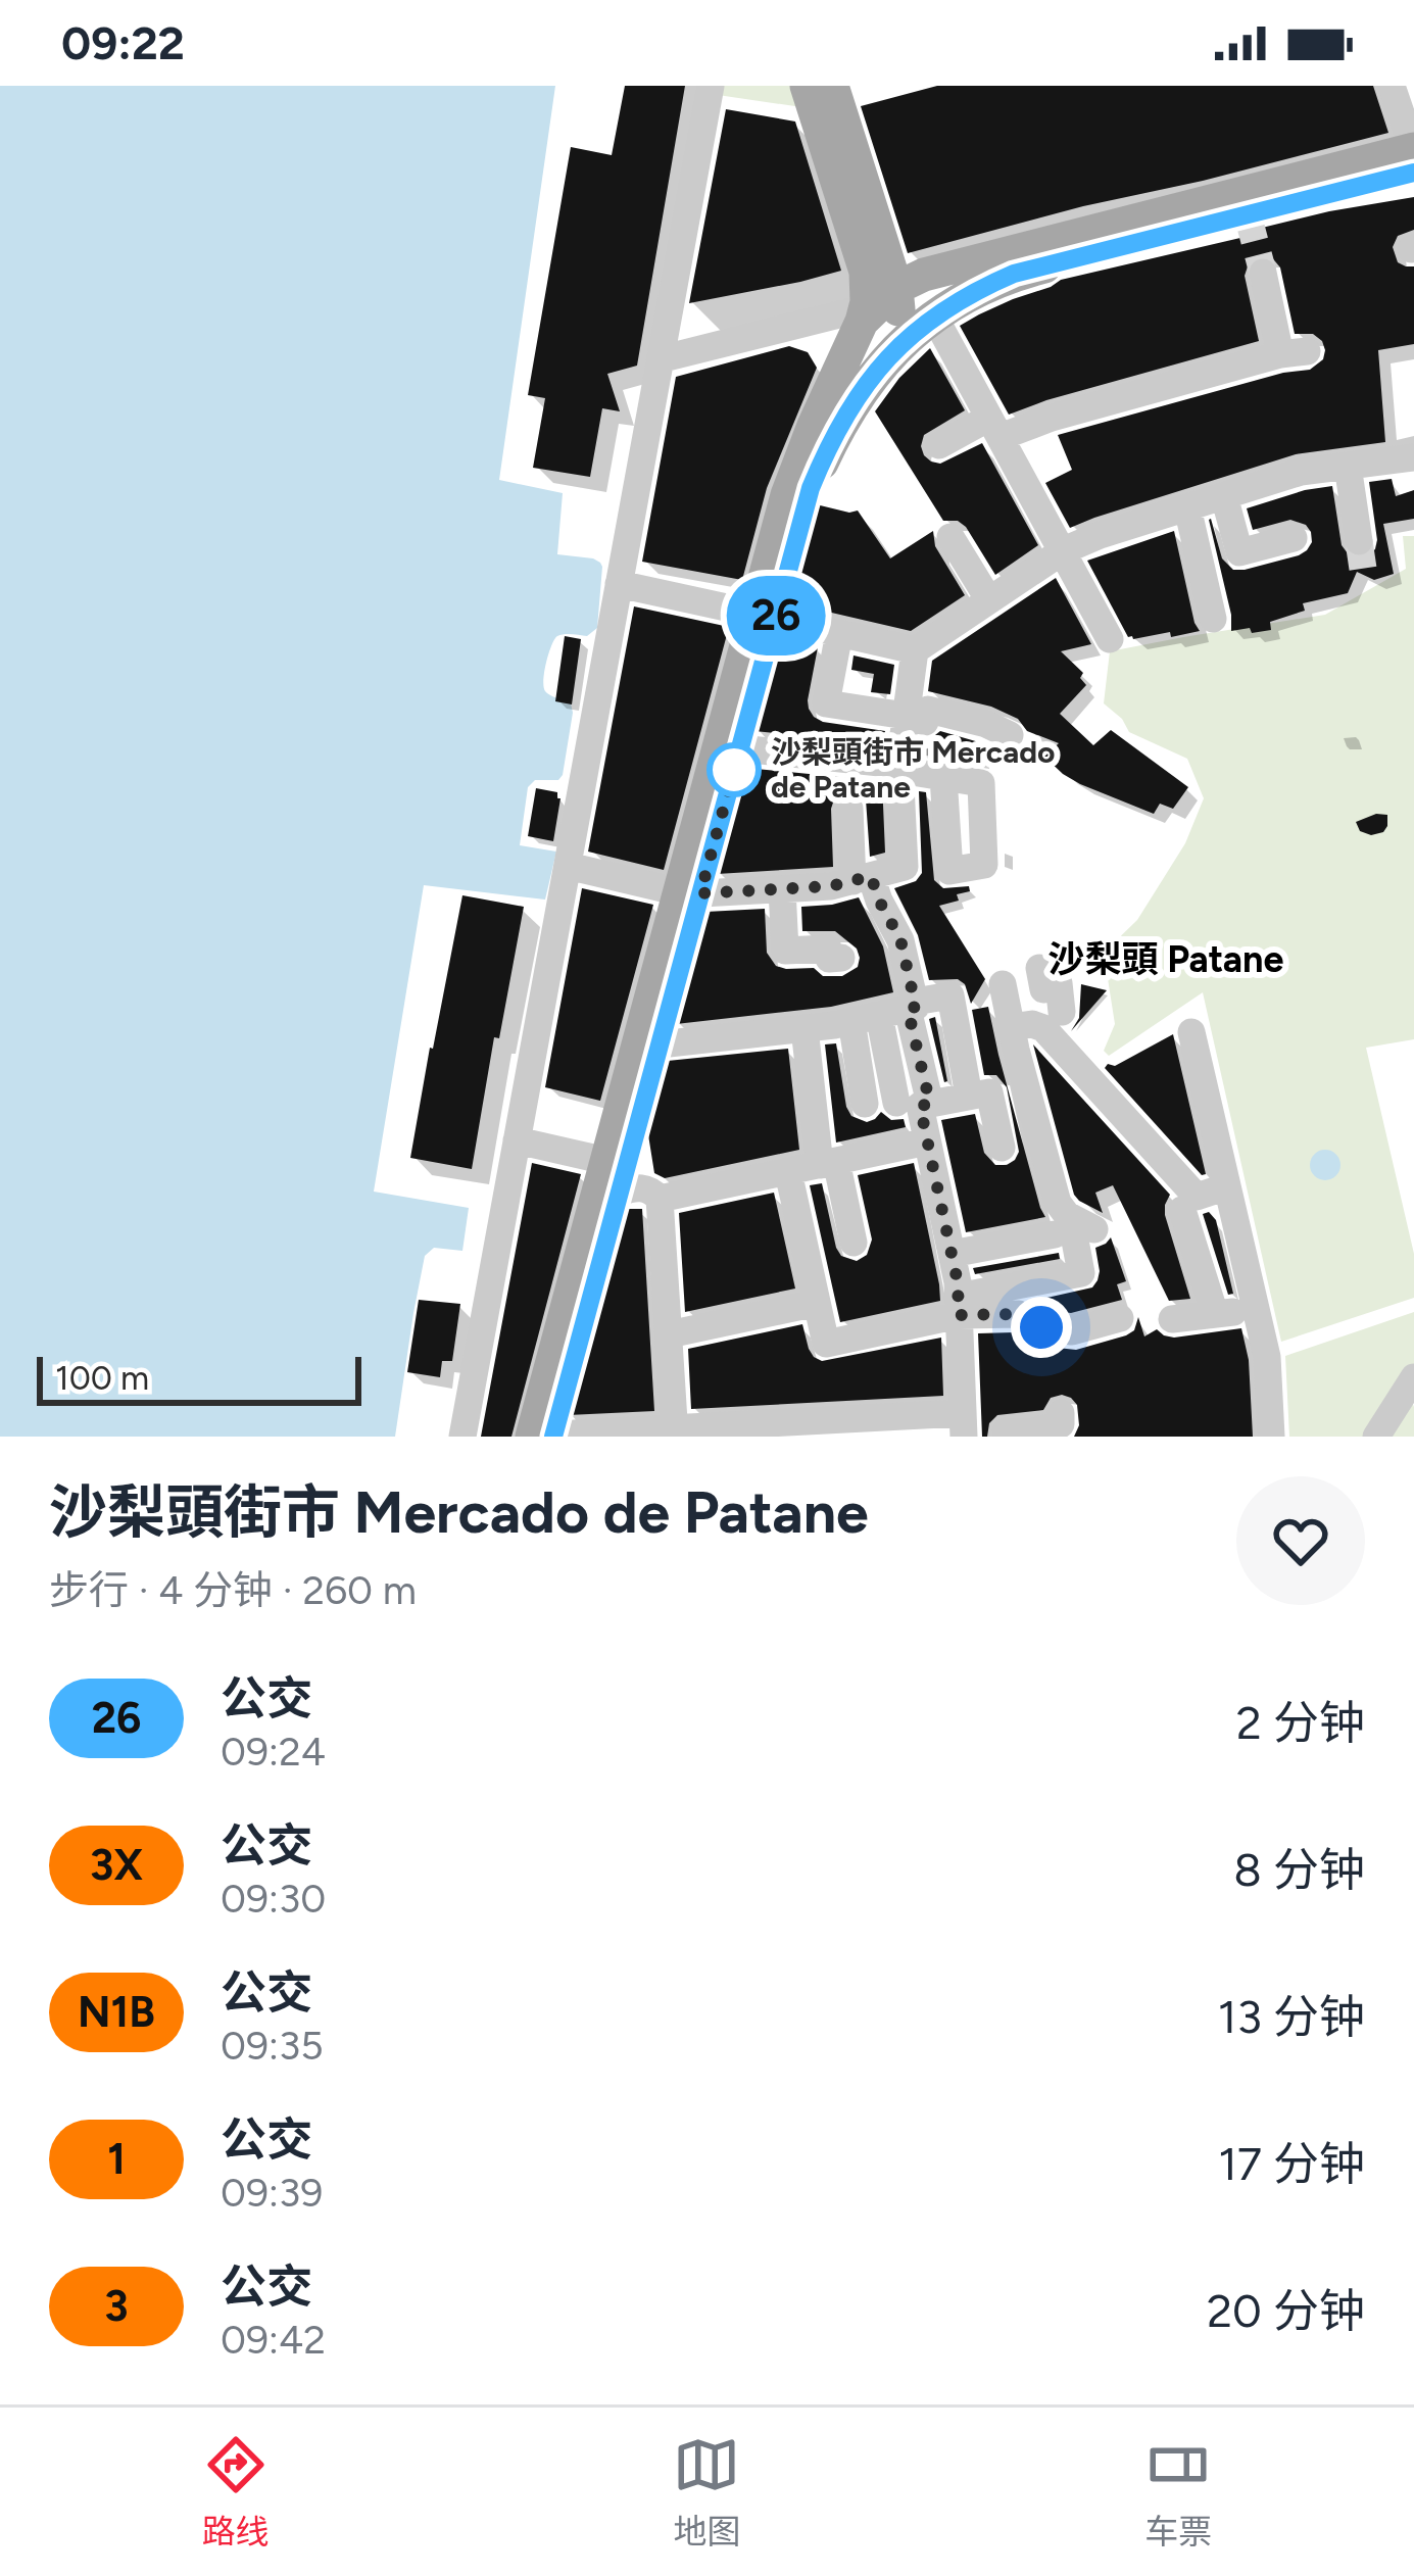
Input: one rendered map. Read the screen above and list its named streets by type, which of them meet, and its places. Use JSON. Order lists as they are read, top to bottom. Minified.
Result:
{"districts":["沙梨頭 Patane"],"places":["沙梨頭街市 Mercado de Patane"],"lines":["bus line 26"],"scale_bar":"100 m","page":{"status":"09:22","on_map":"26","scale":"100 m","heading":["沙梨頭街市 Mercado de Patane","步行 · 4 分钟 · 260 m"],"list":[{"mark":"26","name":"公交","note":"09:24","value":"2 分钟"},{"mark":"3X","name":"公交","note":"09:30","value":"8 分钟"},{"mark":"N1B","name":"公交","note":"09:35","value":"13 分钟"},{"mark":"1","name":"公交","note":"09:39","value":"17 分钟"},{"mark":"3","name":"公交","note":"09:42","value":"20 分钟"}],"tabs":["路线","地图","车票"]}}
